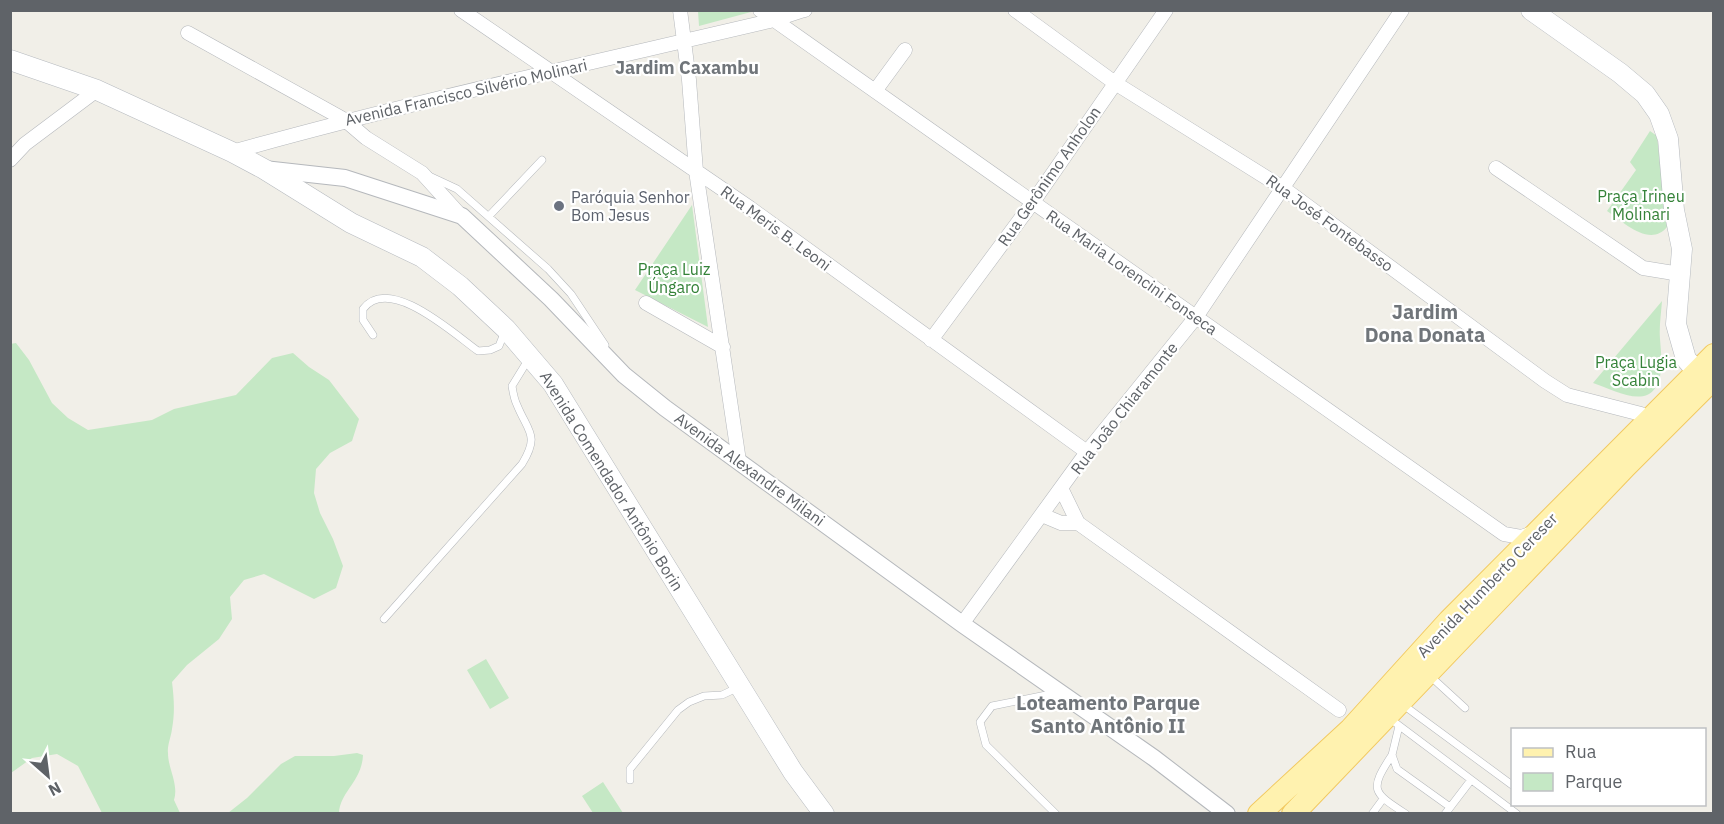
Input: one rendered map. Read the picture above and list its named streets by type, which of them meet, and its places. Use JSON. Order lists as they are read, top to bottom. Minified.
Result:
{"streets":{"main road":["Avenida Comendador Antônio Borin","Avenida Humberto Cereser"],"street":["Avenida Francisco Silvério Molinari","Rua Gerônimo Anholon","Rua José Fontebasso","Rua Meris B. Leoni","Rua Maria Lorencini Fonseca","Rua João Chiaramonte","Avenida Alexandre Milani"]},"crossings":[["Avenida Francisco Silvério Molinari","Rua Meris B. Leoni"],["Avenida Francisco Silvério Molinari","Rua Maria Lorencini Fonseca"],["Avenida Francisco Silvério Molinari","Avenida Comendador Antônio Borin"],["Rua Gerônimo Anholon","Rua José Fontebasso"],["Rua Gerônimo Anholon","Rua Meris B. Leoni"],["Rua Gerônimo Anholon","Rua Maria Lorencini Fonseca"],["Rua José Fontebasso","Rua João Chiaramonte"],["Rua José Fontebasso","Avenida Humberto Cereser"],["Rua Meris B. Leoni","Rua João Chiaramonte"],["Rua Maria Lorencini Fonseca","Rua João Chiaramonte"],["Rua João Chiaramonte","Avenida Alexandre Milani"],["Avenida Alexandre Milani","Avenida Comendador Antônio Borin"]],"districts":["Jardim Caxambu","Jardim Dona Donata","Loteamento Parque Santo Antônio II"],"parks":["Praça Irineu Molinari","Praça Luiz Úngaro","Praça Lugia Scabin"],"places":["Paróquia Senhor Bom Jesus"],"legend":["Rua","Parque"],"north":"bottom right"}
